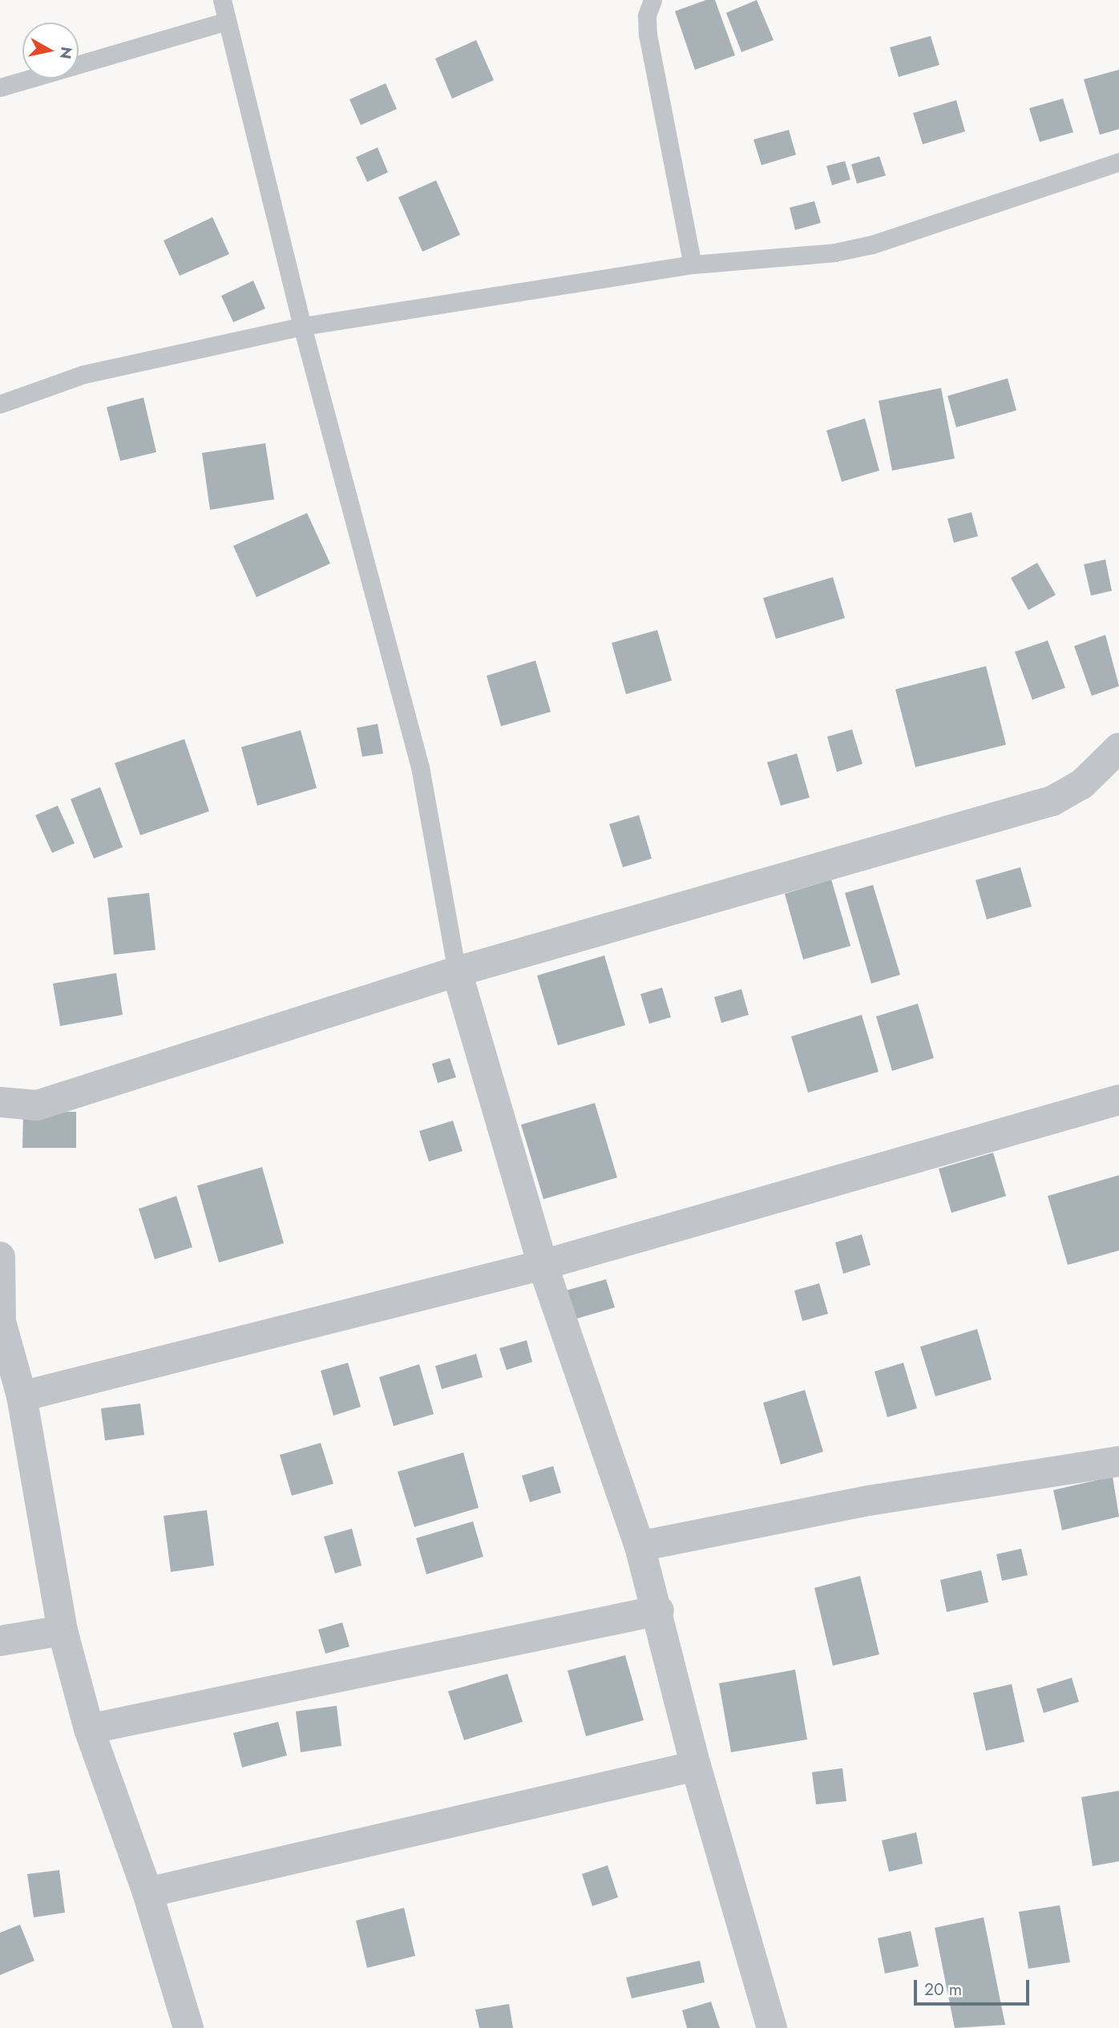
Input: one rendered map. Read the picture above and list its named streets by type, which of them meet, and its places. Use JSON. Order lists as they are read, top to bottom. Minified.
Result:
{"scale_bar":"20 m","north":"right"}
